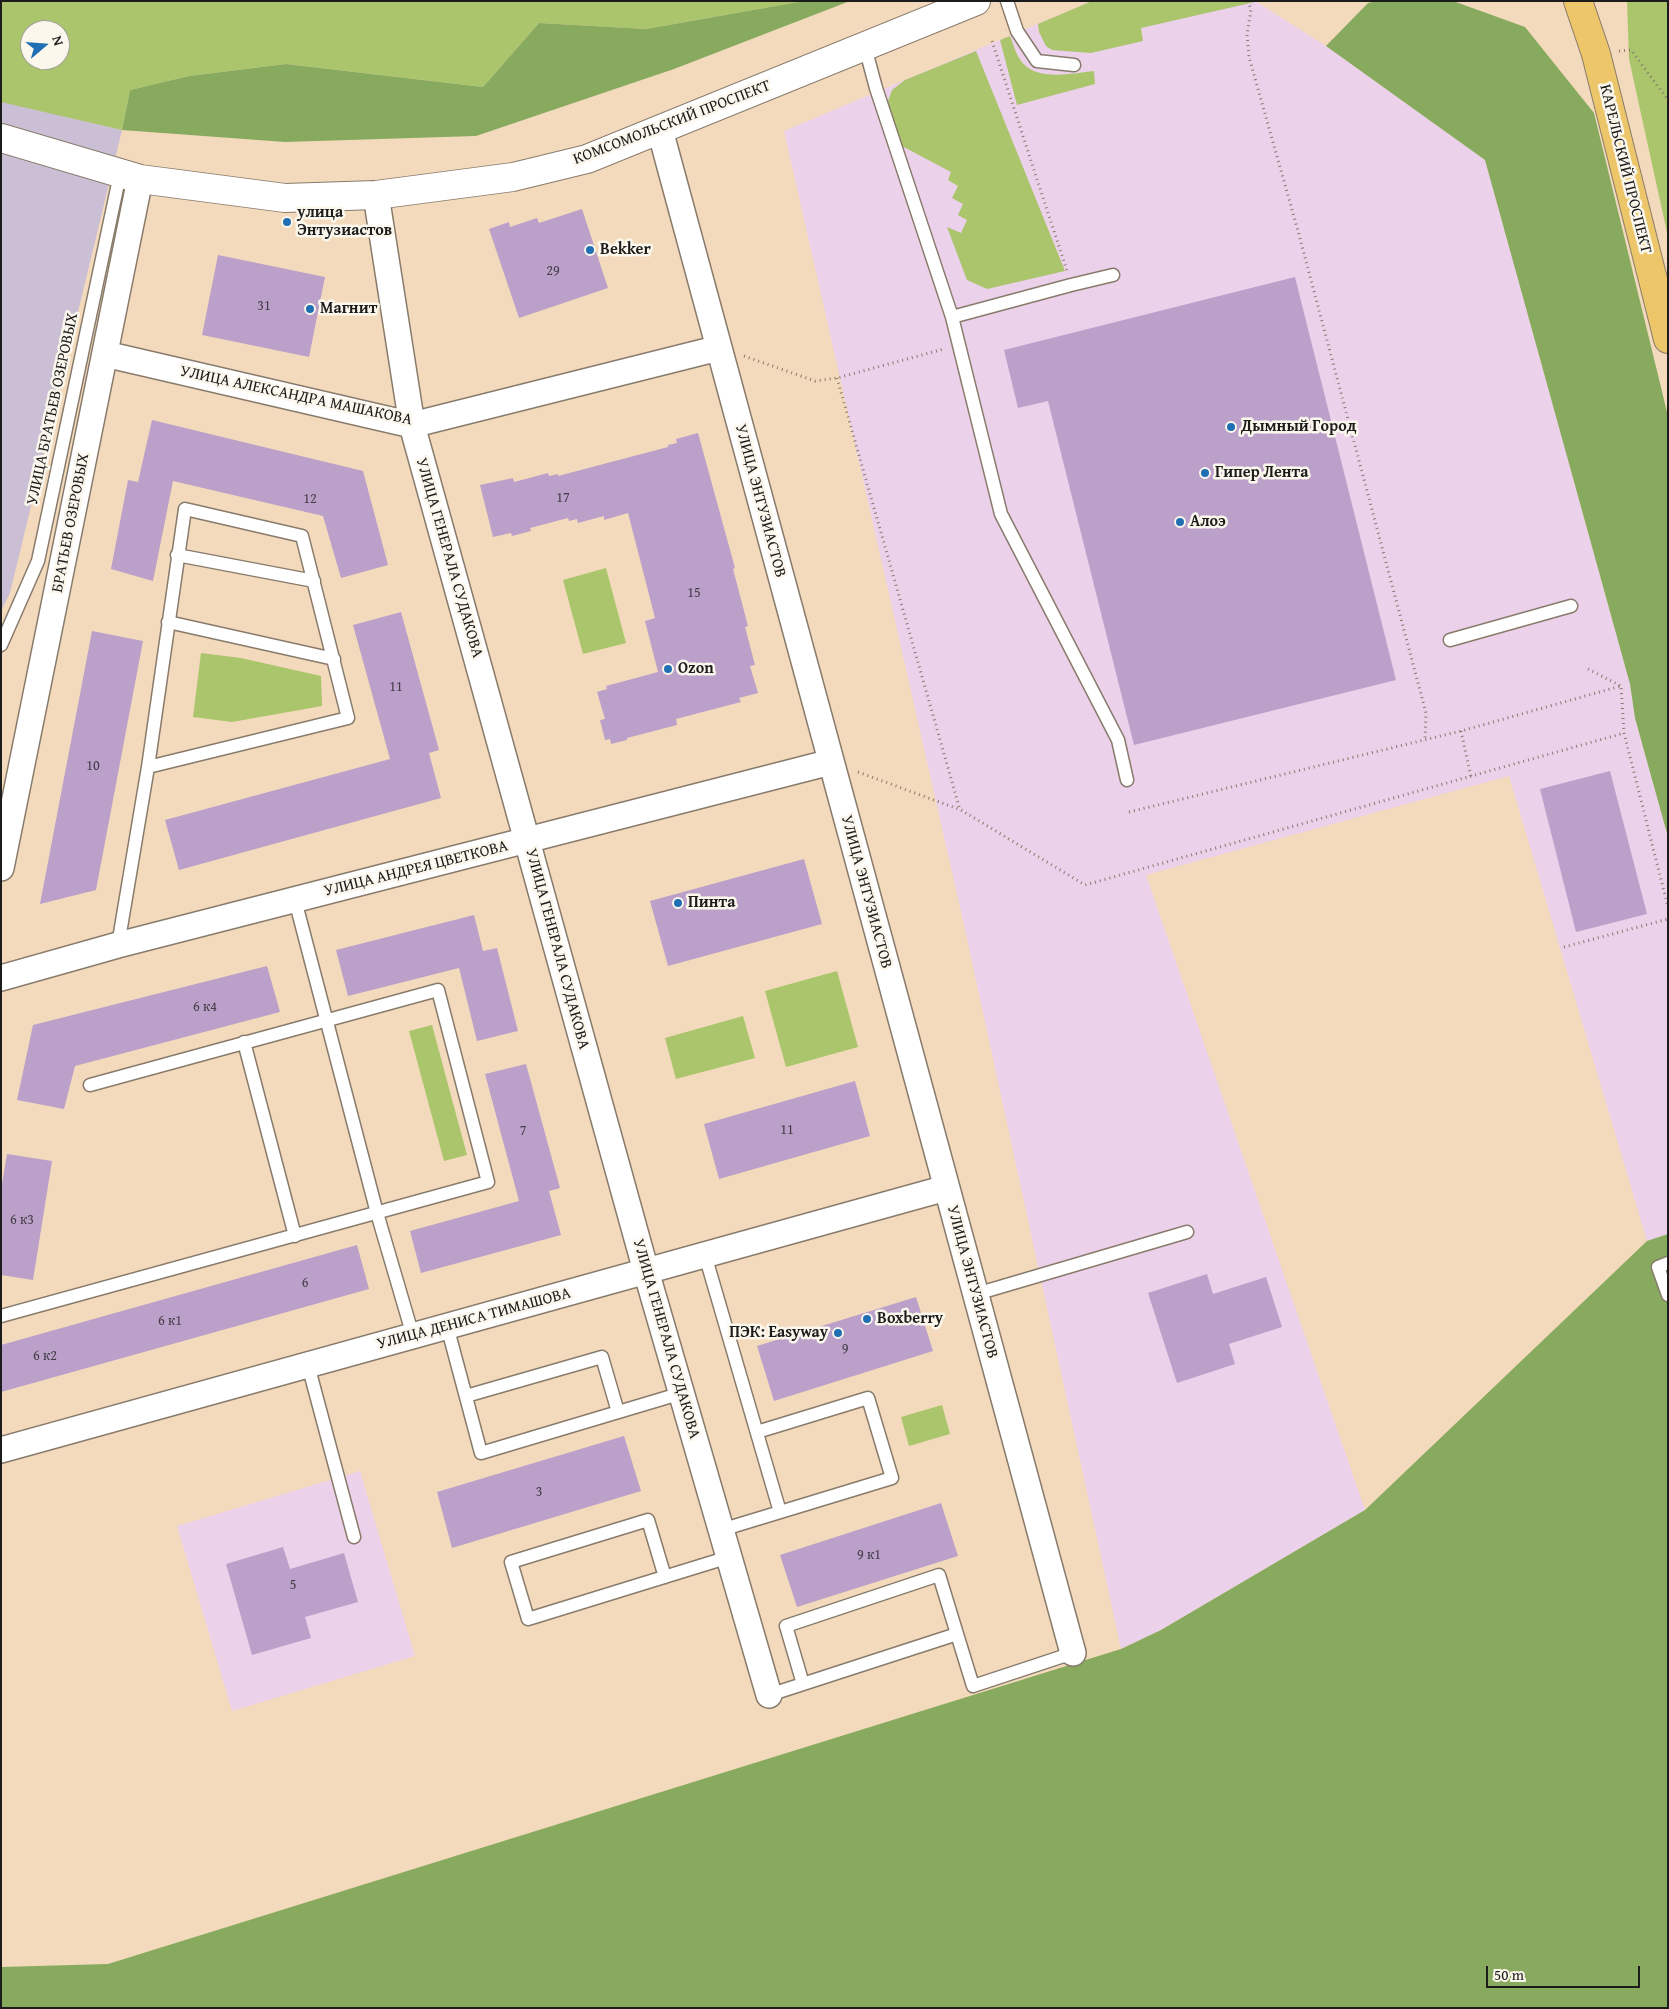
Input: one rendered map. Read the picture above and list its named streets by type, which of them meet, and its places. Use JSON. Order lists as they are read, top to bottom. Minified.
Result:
{"streets":{"main road":["КАРЕЛЬСКИЙ ПРОСПЕКТ"],"street":["КОМСОМОЛЬСКИЙ ПРОСПЕКТ","УЛИЦА АЛЕКСАНДРА МАШАКОВА","УЛИЦА ЭНТУЗИАСТОВ","БРАТЬЕВ ОЗЕРОВЫХ","УЛИЦА ГЕНЕРАЛА СУДАКОВА","УЛИЦА АНДРЕЯ ЦВЕТКОВА","УЛИЦА ДЕНИСА ТИМАШОВА"],"lane":["УЛИЦА БРАТЬЕВ ОЗЕРОВЫХ"]},"crossings":[["КОМСОМОЛЬСКИЙ ПРОСПЕКТ","УЛИЦА БРАТЬЕВ ОЗЕРОВЫХ"],["КОМСОМОЛЬСКИЙ ПРОСПЕКТ","УЛИЦА ЭНТУЗИАСТОВ"],["КОМСОМОЛЬСКИЙ ПРОСПЕКТ","БРАТЬЕВ ОЗЕРОВЫХ"],["КОМСОМОЛЬСКИЙ ПРОСПЕКТ","УЛИЦА ГЕНЕРАЛА СУДАКОВА"],["УЛИЦА АЛЕКСАНДРА МАШАКОВА","УЛИЦА ЭНТУЗИАСТОВ"],["УЛИЦА АЛЕКСАНДРА МАШАКОВА","БРАТЬЕВ ОЗЕРОВЫХ"],["УЛИЦА АЛЕКСАНДРА МАШАКОВА","УЛИЦА ГЕНЕРАЛА СУДАКОВА"],["УЛИЦА БРАТЬЕВ ОЗЕРОВЫХ","БРАТЬЕВ ОЗЕРОВЫХ"],["УЛИЦА ЭНТУЗИАСТОВ","УЛИЦА АНДРЕЯ ЦВЕТКОВА"],["УЛИЦА ЭНТУЗИАСТОВ","УЛИЦА ДЕНИСА ТИМАШОВА"],["УЛИЦА ГЕНЕРАЛА СУДАКОВА","УЛИЦА АНДРЕЯ ЦВЕТКОВА"],["УЛИЦА ГЕНЕРАЛА СУДАКОВА","УЛИЦА ДЕНИСА ТИМАШОВА"]],"places":["улица Энтузиастов","Bekker","Магнит","Дымный Город","Гипер Лента","Алоэ","Ozon","Пинта","Boxberry","ПЭК: Easyway"],"house_numbers":["29","31","17","12","15","11","10","6 к4","11","7","6 к3","6","6 к1","9","6 к2","3","9 к1","5"],"scale_bar":"50 m","north":"right"}
